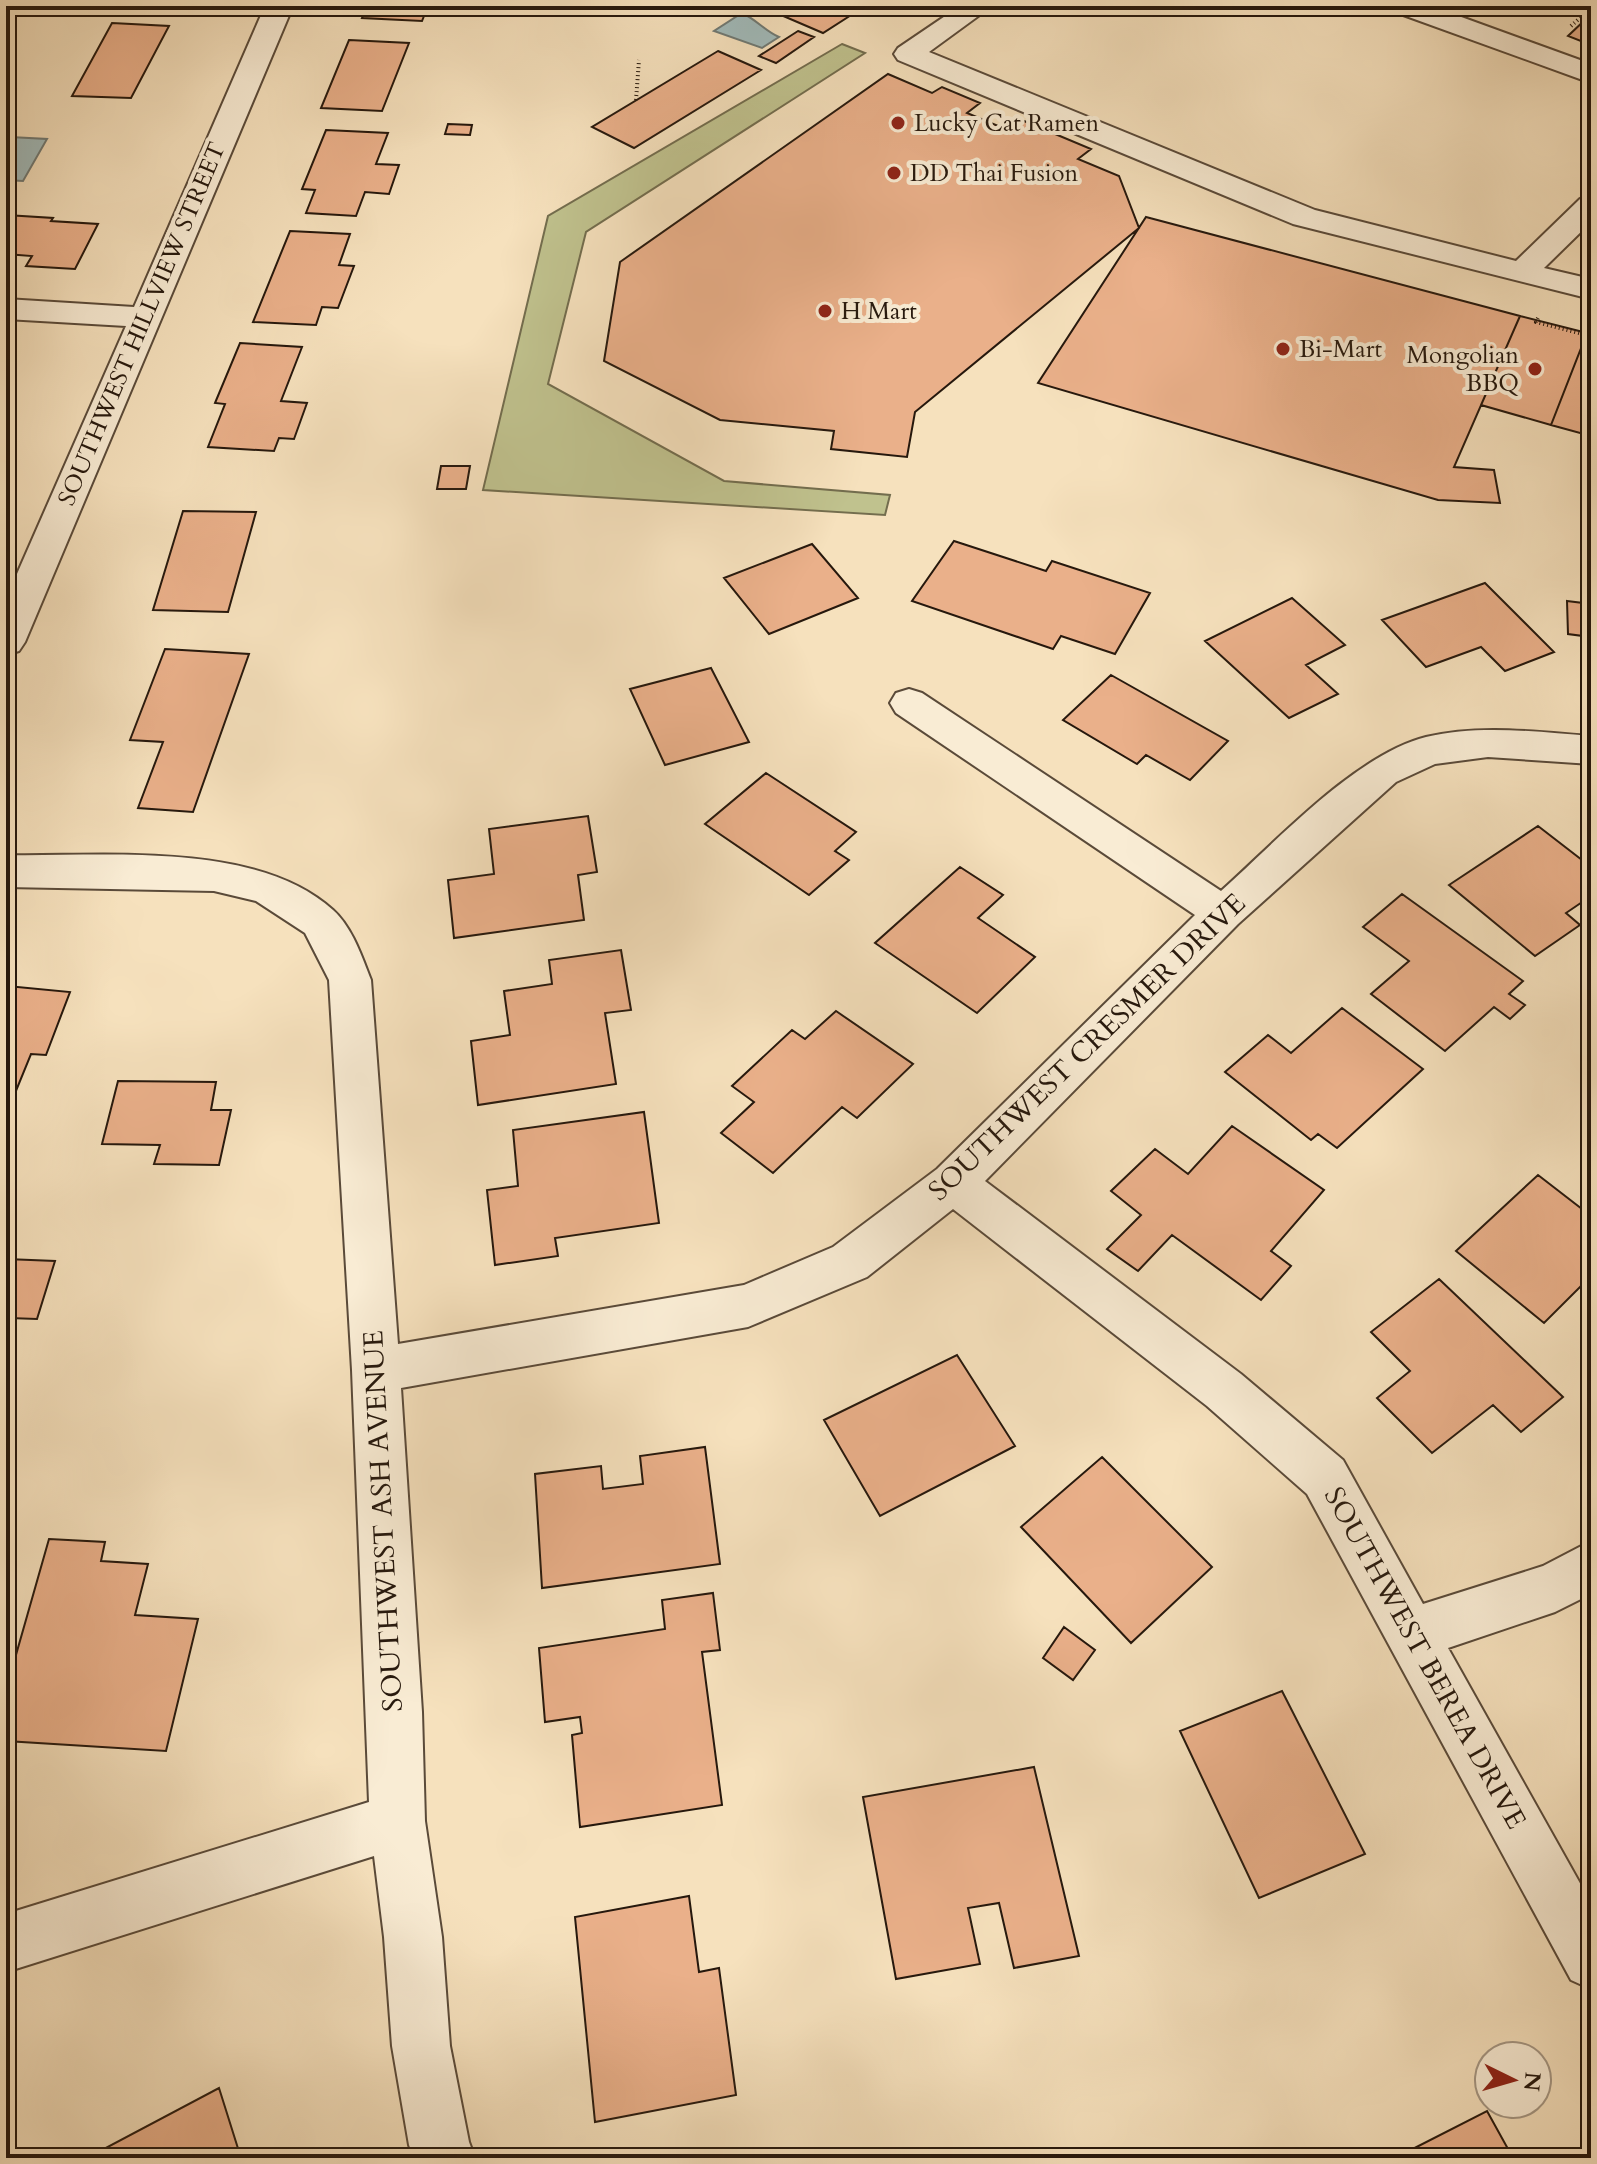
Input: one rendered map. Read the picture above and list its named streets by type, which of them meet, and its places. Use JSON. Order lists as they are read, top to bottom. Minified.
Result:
{"streets":{"street":["SOUTHWEST HILLVIEW STREET","SOUTHWEST CRESMER DRIVE","SOUTHWEST ASH AVENUE","SOUTHWEST BEREA DRIVE"]},"crossings":[["SOUTHWEST CRESMER DRIVE","SOUTHWEST ASH AVENUE"],["SOUTHWEST CRESMER DRIVE","SOUTHWEST BEREA DRIVE"]],"places":["Lucky Cat Ramen","DD Thai Fusion","H Mart","Bi-Mart","Mongolian BBQ"],"north":"right"}
